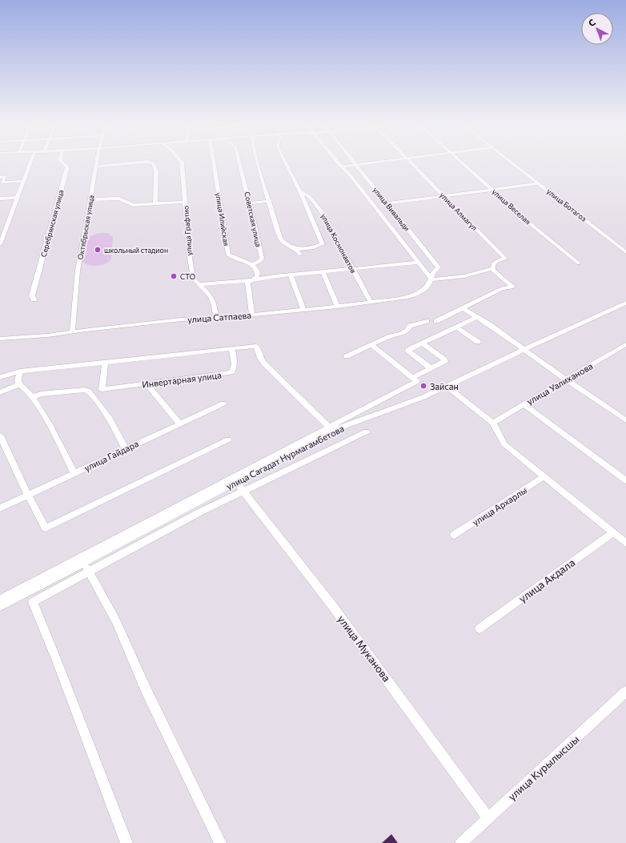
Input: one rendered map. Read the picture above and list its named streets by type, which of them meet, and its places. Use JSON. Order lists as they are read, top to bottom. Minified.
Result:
{"streets":{"street":["улица Ботагоз","улица Веселая","улица Вивальди","улица Алмагул","улица Илийская","Советская улица","Серебрянская улица","Октябрьская улица","улица Графтио","улица Космонавтов","улица Сатпаева","Инвертарная улица","улица Уалиханова","улица Гайдара","улица Сагадат Нурмагамбетова","улица Архарлы","улица Акдала","улица Муканова","улица Курылысшы"]},"crossings":[["улица Вивальди","улица Сатпаева"],["улица Илийская","Советская улица"],["Октябрьская улица","улица Сатпаева"],["улица Графтио","улица Сатпаева"],["улица Космонавтов","улица Сатпаева"],["улица Сагадат Нурмагамбетова","улица Муканова"],["улица Муканова","улица Курылысшы"]],"places":["школьный стадион","СТО","Зайсан"],"north":"top left"}
